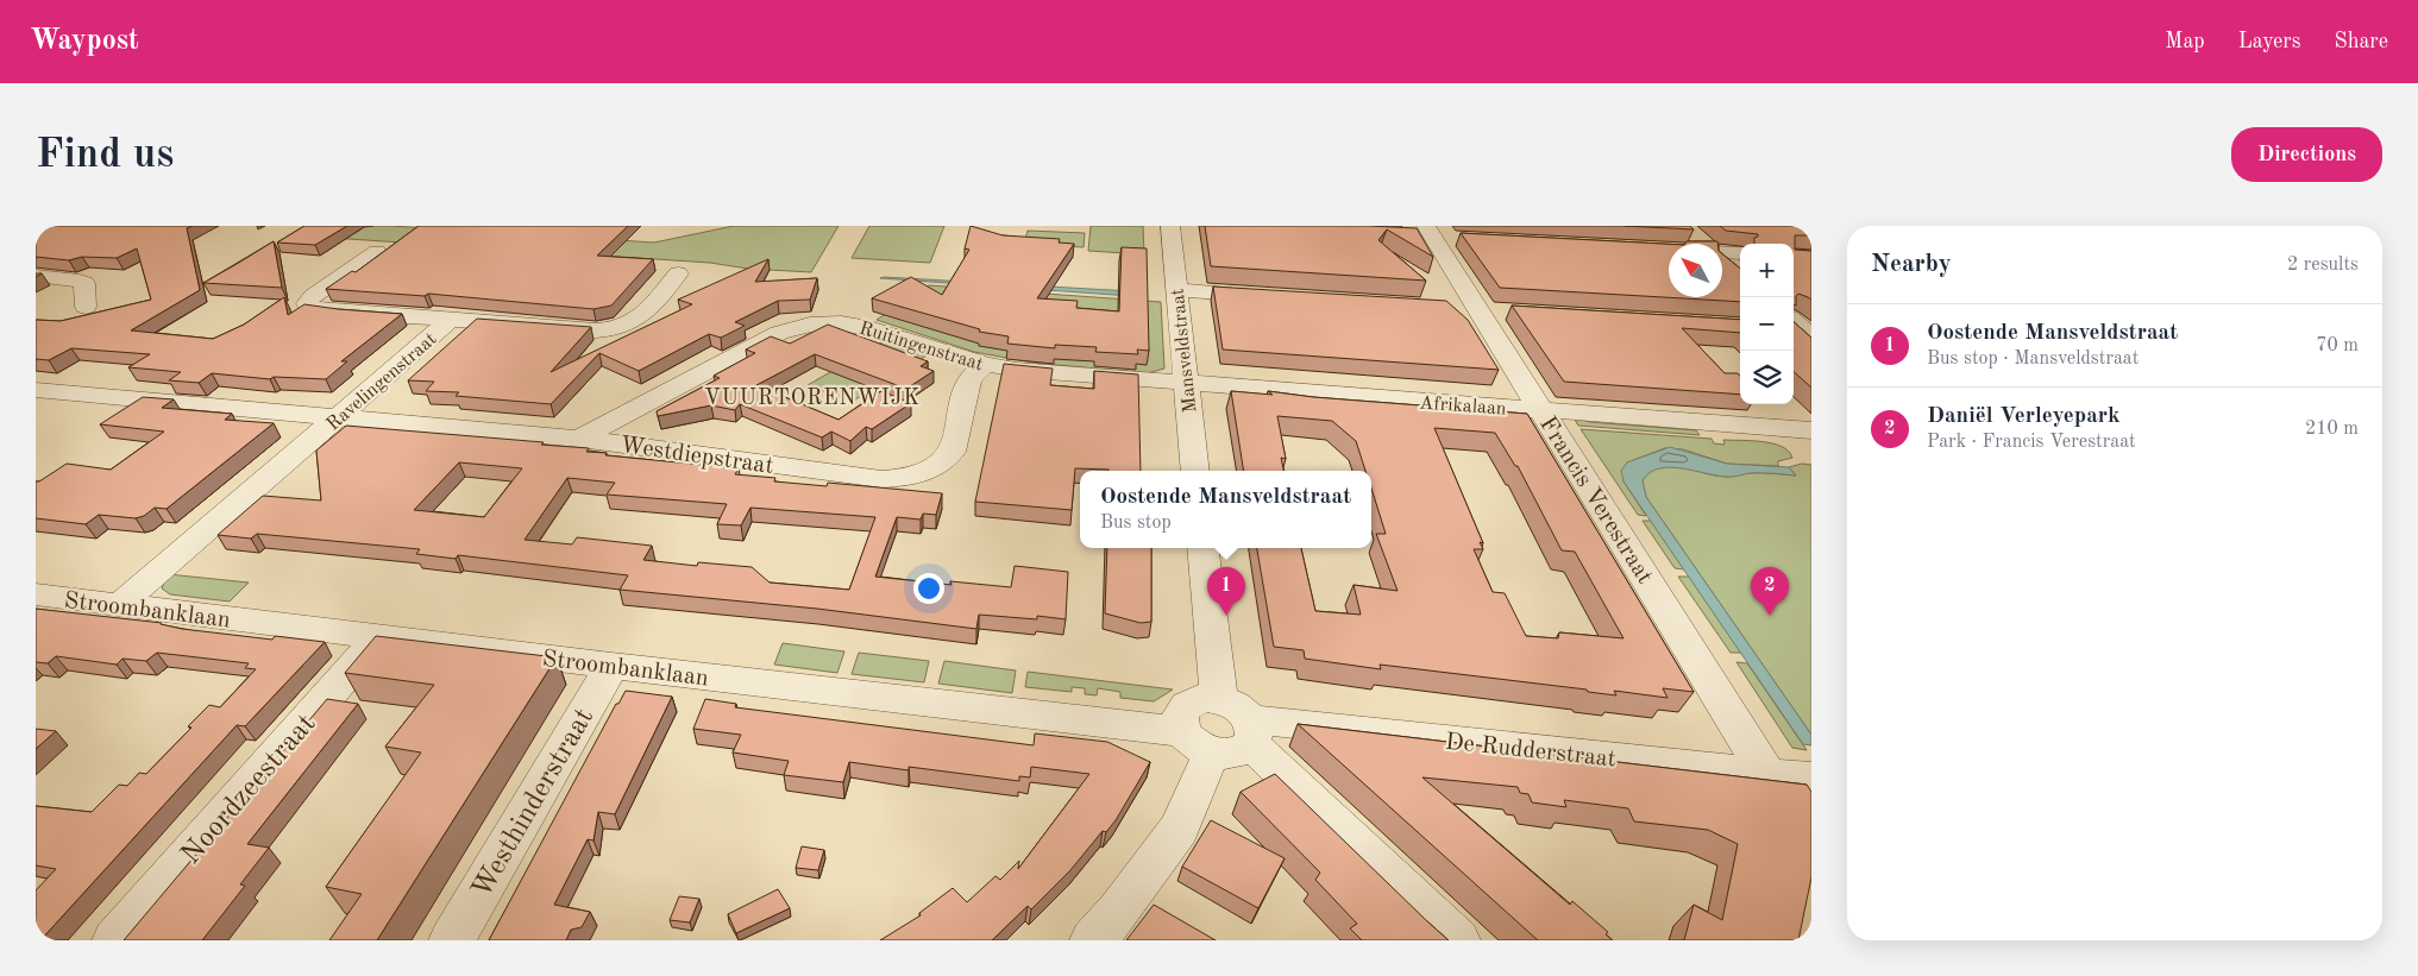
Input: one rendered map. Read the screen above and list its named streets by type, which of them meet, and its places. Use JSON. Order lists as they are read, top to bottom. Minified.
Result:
{"streets":{"street":["Ruitingenstraat","Mansveldstraat","Ravelingenstraat","Afrikalaan","Westdiepstraat","Francis Verestraat","Stroombanklaan","De Rudderstraat","Noordzeestraat","Westhinderstraat"]},"crossings":[["Ruitingenstraat","Mansveldstraat"],["Ruitingenstraat","Afrikalaan"],["Ruitingenstraat","Westdiepstraat"],["Mansveldstraat","Afrikalaan"],["Ravelingenstraat","Westdiepstraat"],["Ravelingenstraat","Stroombanklaan"],["Afrikalaan","Francis Verestraat"],["Francis Verestraat","De Rudderstraat"],["Stroombanklaan","De Rudderstraat"],["Stroombanklaan","Noordzeestraat"],["Stroombanklaan","Westhinderstraat"]],"districts":["VUURTORENWIJK"],"north":"top left","page":{"header":"Waypost","nav":["Map","Layers","Share"],"buttons":"Directions","title":"Find us","heading":["Nearby","2 results"],"map_buttons":["+","−"],"list":[{"mark":"1","name":"Oostende Mansveldstraat","note":"Bus stop · Mansveldstraat","value":"70 m"},{"mark":"2","name":"Daniël Verleyepark","note":"Park · Francis Verestraat","value":"210 m"}],"popup":["Oostende Mansveldstraat","Bus stop"],"pins":["1","2"]}}
